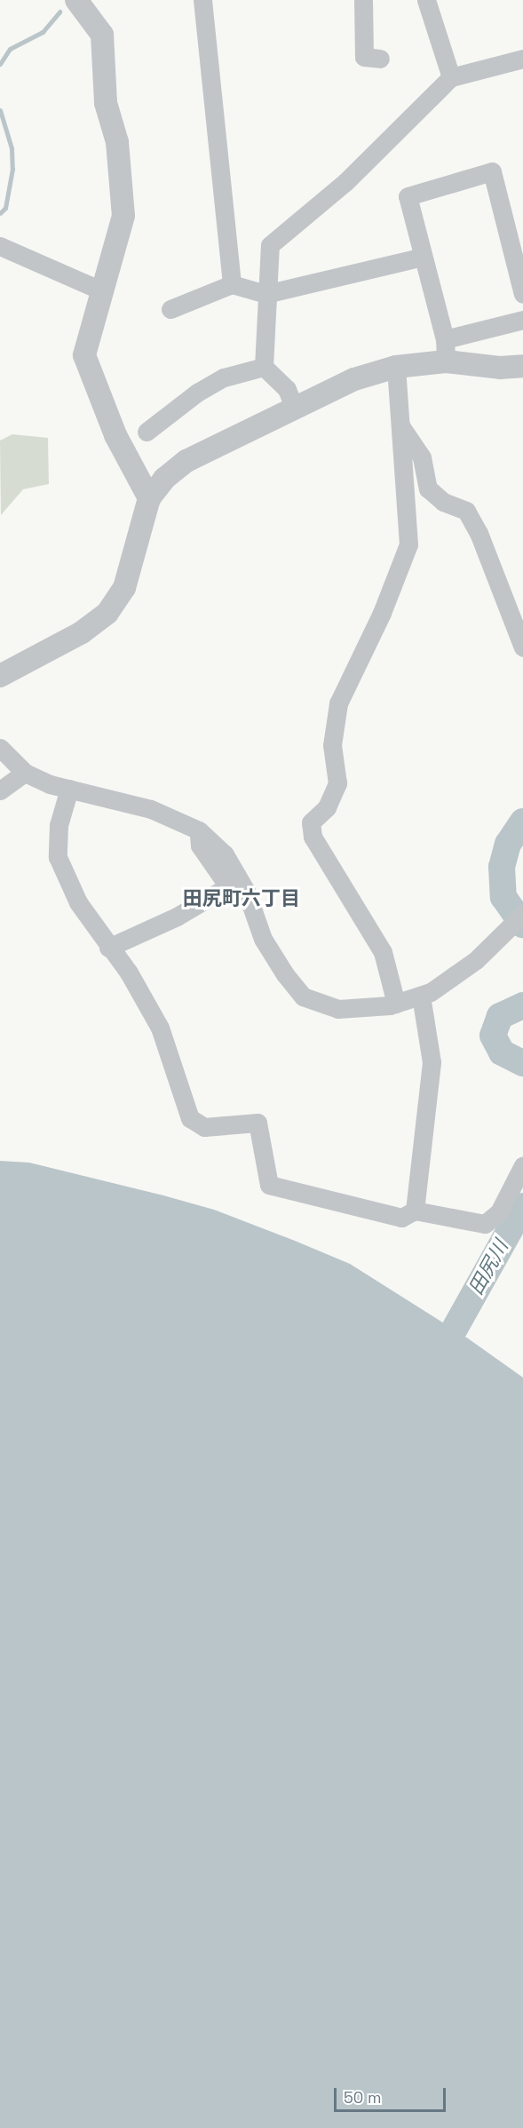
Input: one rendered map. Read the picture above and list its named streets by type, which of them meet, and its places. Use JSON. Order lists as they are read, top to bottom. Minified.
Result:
{"districts":["田尻町六丁目"],"water":["田尻川"],"scale_bar":"50 m"}
